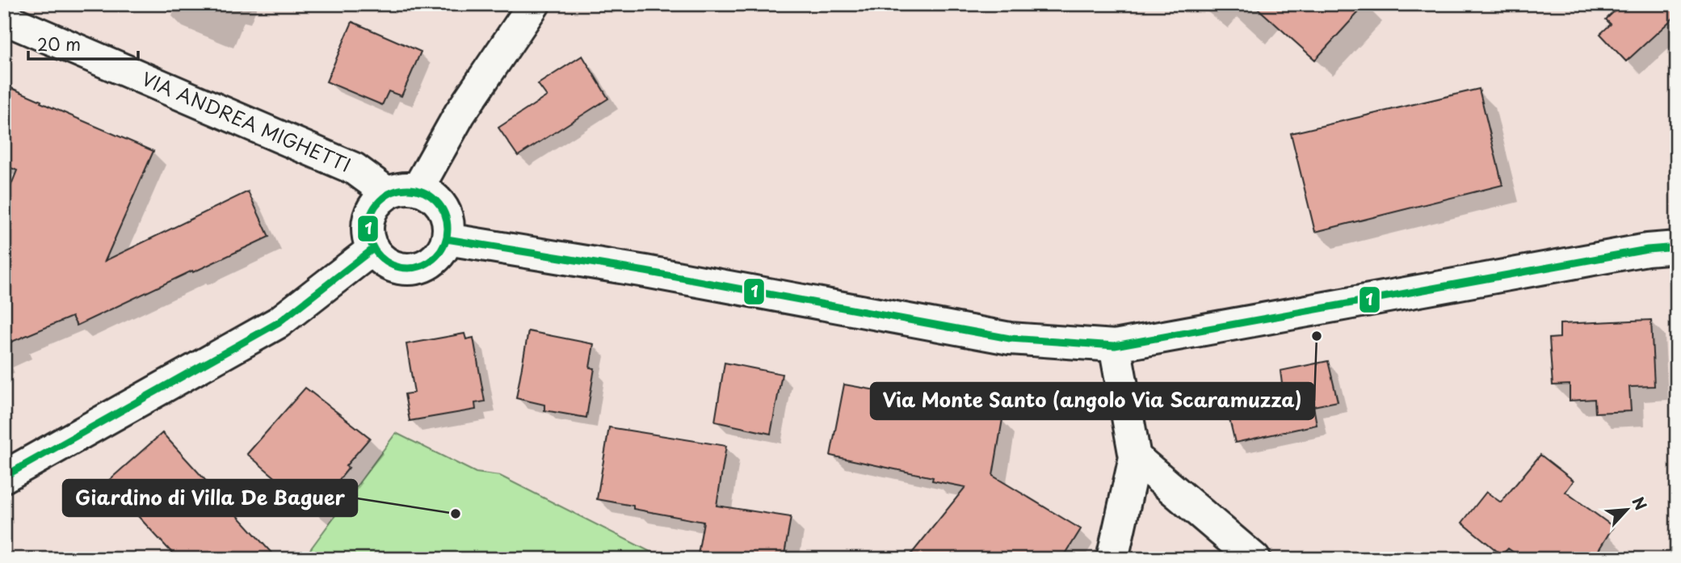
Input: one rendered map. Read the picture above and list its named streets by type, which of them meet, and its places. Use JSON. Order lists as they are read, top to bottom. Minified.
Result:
{"streets":{"main road":["VIA ANDREA MIGHETTI"]},"places":["Via Monte Santo (angolo Via Scaramuzza)","Giardino di Villa De Baguer"],"lines":["transit line 1"],"scale_bar":"20 m","north":"top right"}
